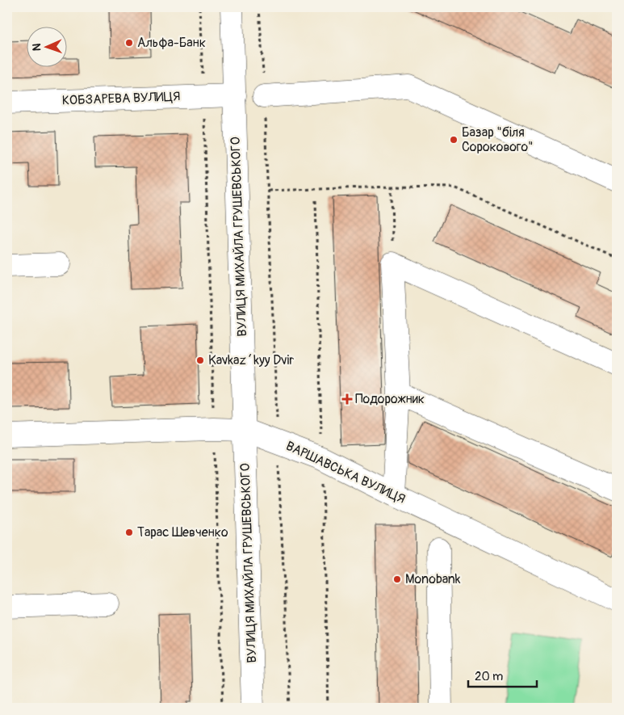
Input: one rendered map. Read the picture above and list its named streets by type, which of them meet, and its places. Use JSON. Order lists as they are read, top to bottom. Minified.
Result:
{"streets":{"street":["КОБЗАРЕВА ВУЛИЦЯ","ВУЛИЦЯ МИХАЙЛА ГРУШЕВСЬКОГО","ВАРШАВСЬКА ВУЛИЦЯ"]},"crossings":[["КОБЗАРЕВА ВУЛИЦЯ","ВУЛИЦЯ МИХАЙЛА ГРУШЕВСЬКОГО"],["ВУЛИЦЯ МИХАЙЛА ГРУШЕВСЬКОГО","ВАРШАВСЬКА ВУЛИЦЯ"]],"places":{"other":["Альфа-Банк","Базар \"біля Сорокового\"","Kavkazʹkyy Dvir","Тарас Шевченко","Monobank"],"health":["Подорожник"]},"scale_bar":"20 m","north":"left"}
